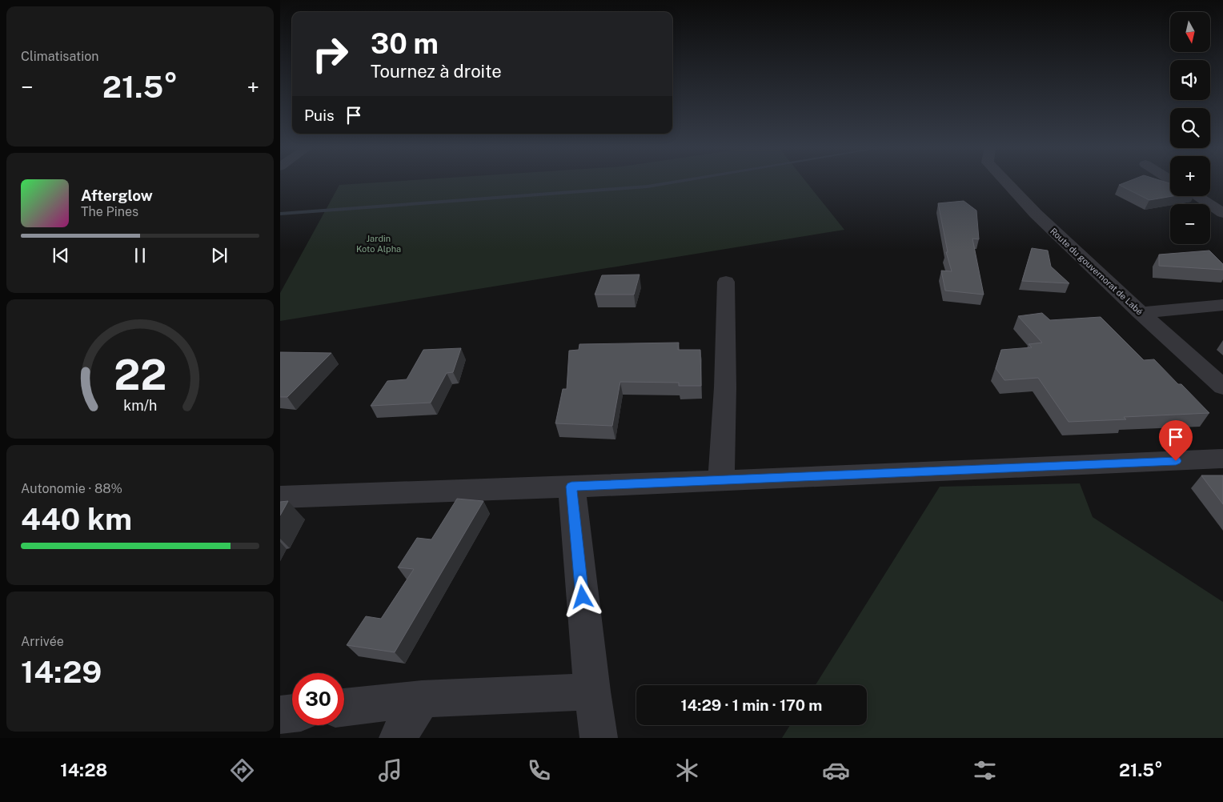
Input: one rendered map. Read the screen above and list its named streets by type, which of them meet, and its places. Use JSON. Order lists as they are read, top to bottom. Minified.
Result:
{"streets":{"street":["Route du gouvernorat de Labé"]},"parks":["Jardin Koto Alpha"],"north":"bottom","page":{"tile":["Climatisation",["Autonomie · 88%","440 km"],["Arrivée","14:29"]],"map_buttons":["+","−"],"turn":["30 m","Tournez à droite"],"heat":["−","21.5°","+"],"then":"Puis","song":["Afterglow","The Pines"],"limit":"30","trip":"14:29 · 1 min · 170 m","tabs":["14:28","21.5°"],"gauge":["22","km/h"]}}
